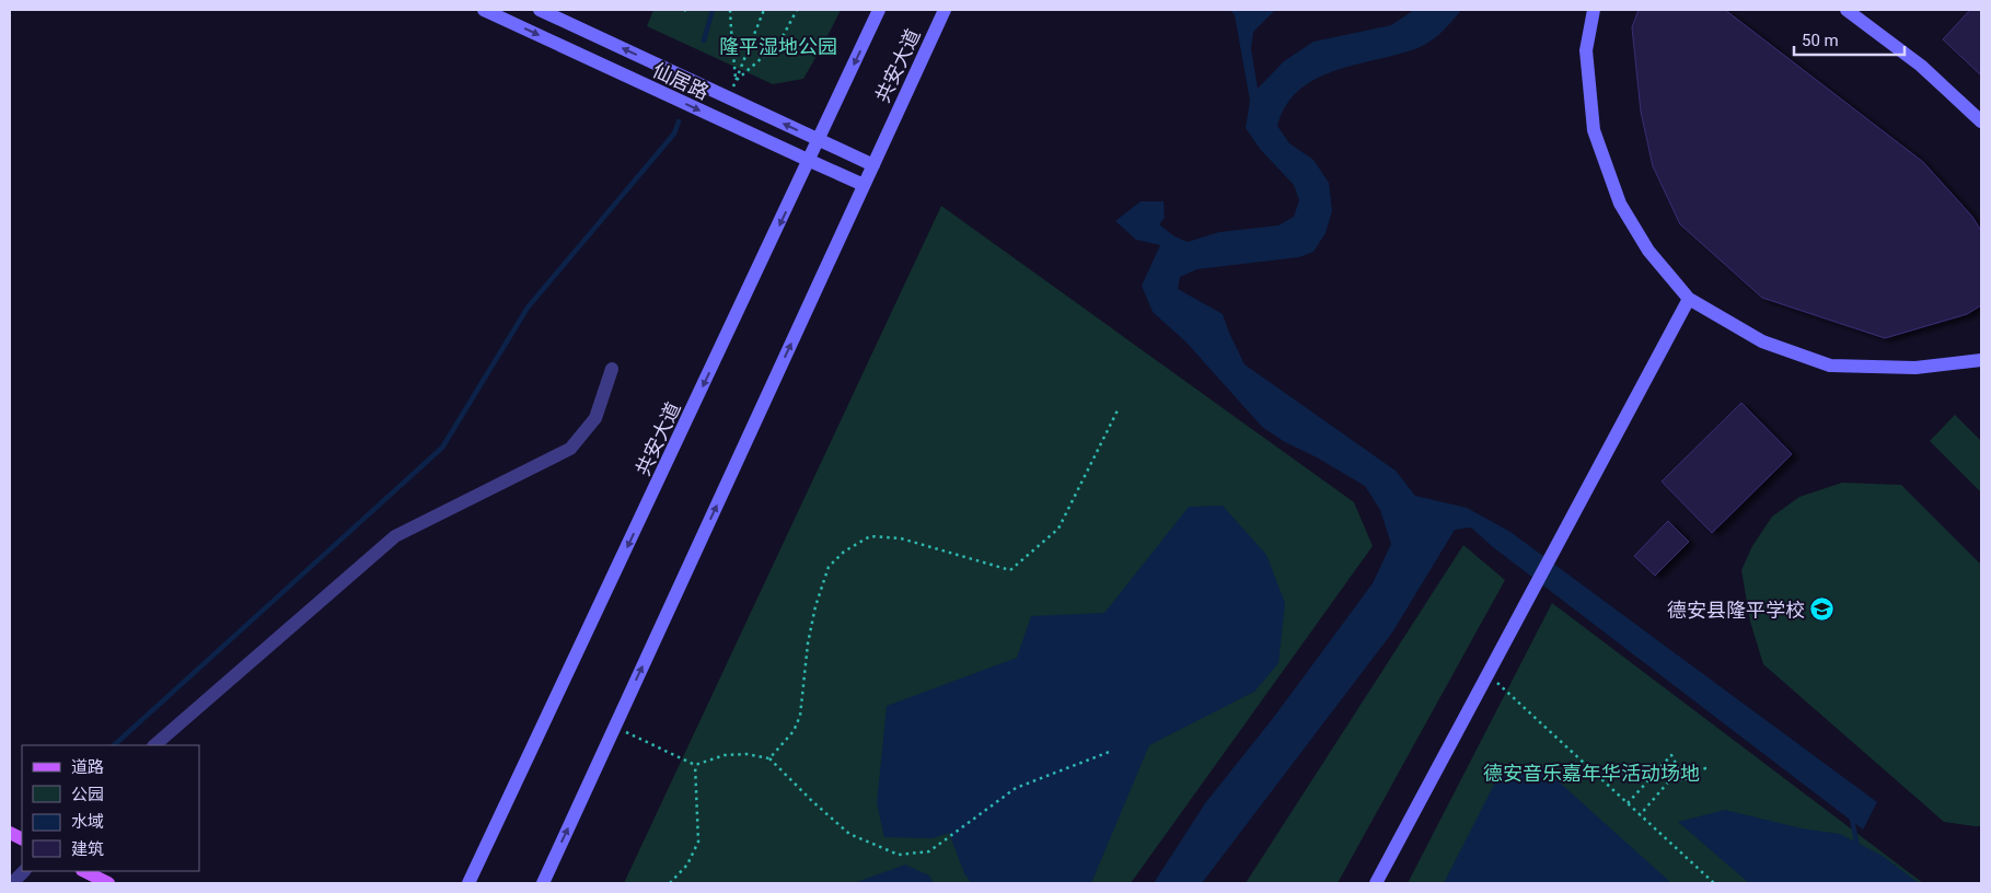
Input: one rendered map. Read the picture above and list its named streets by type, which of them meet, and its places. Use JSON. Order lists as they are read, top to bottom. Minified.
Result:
{"streets":{"main road":["共安大道","仙居路"]},"crossings":[["共安大道","仙居路"]],"parks":["隆平湿地公园","德安音乐嘉年华活动场地"],"places":{"school or university":["德安县隆平学校"]},"legend":["道路","公园","水域","建筑"],"scale_bar":"50 m"}
